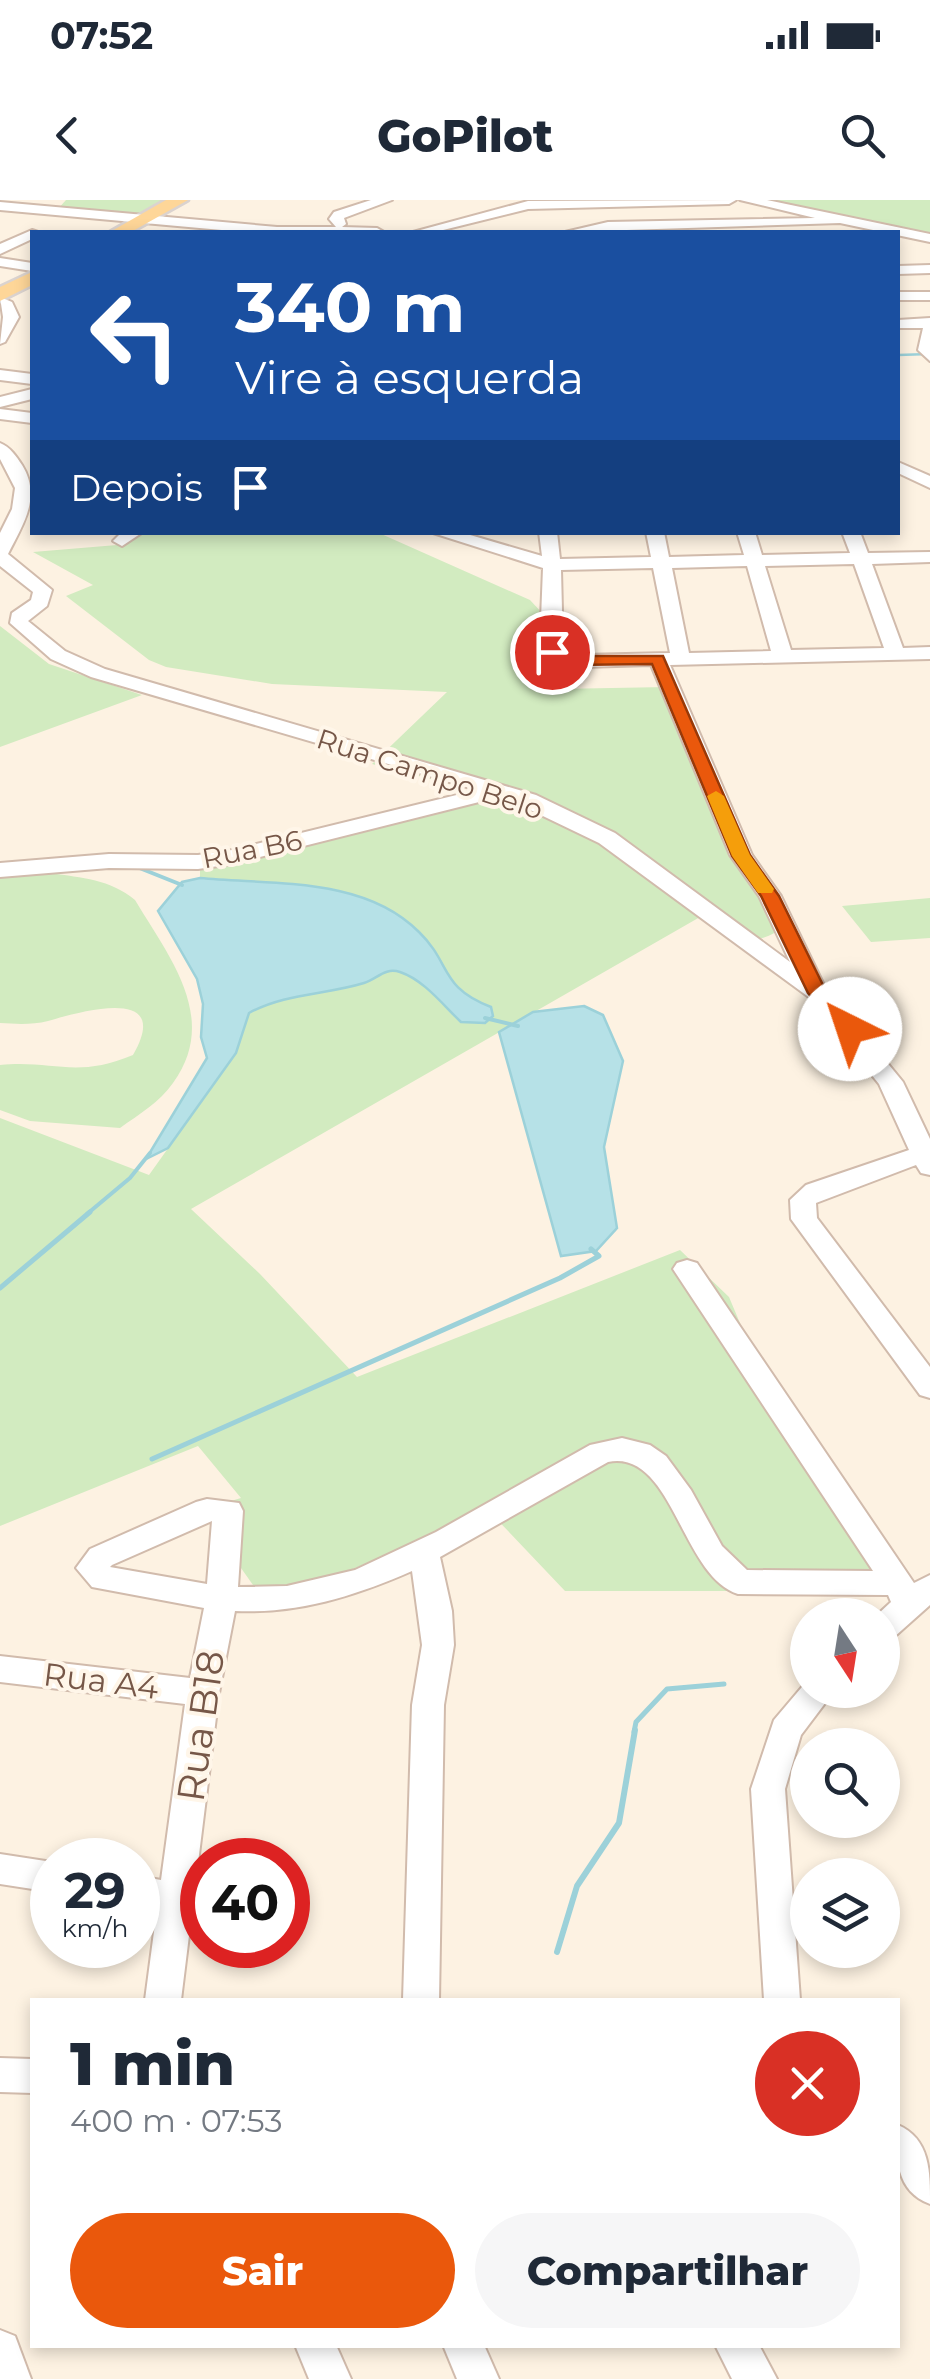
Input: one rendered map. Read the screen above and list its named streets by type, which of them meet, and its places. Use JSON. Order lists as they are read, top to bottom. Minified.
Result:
{"streets":{"street":["Rua Campo Belo","Rua B6","Rua A4","Rua B18"]},"crossings":[["Rua Campo Belo","Rua B6"],["Rua A4","Rua B18"]],"north":"bottom","page":{"status":"07:52","header":"GoPilot","turn":["340 m","Vire à esquerda"],"then":"Depois","speed":"29 km/h","limit":"40","heading":["1 min","400 m · 07:53"],"buttons":["Sair","Compartilhar"]}}
